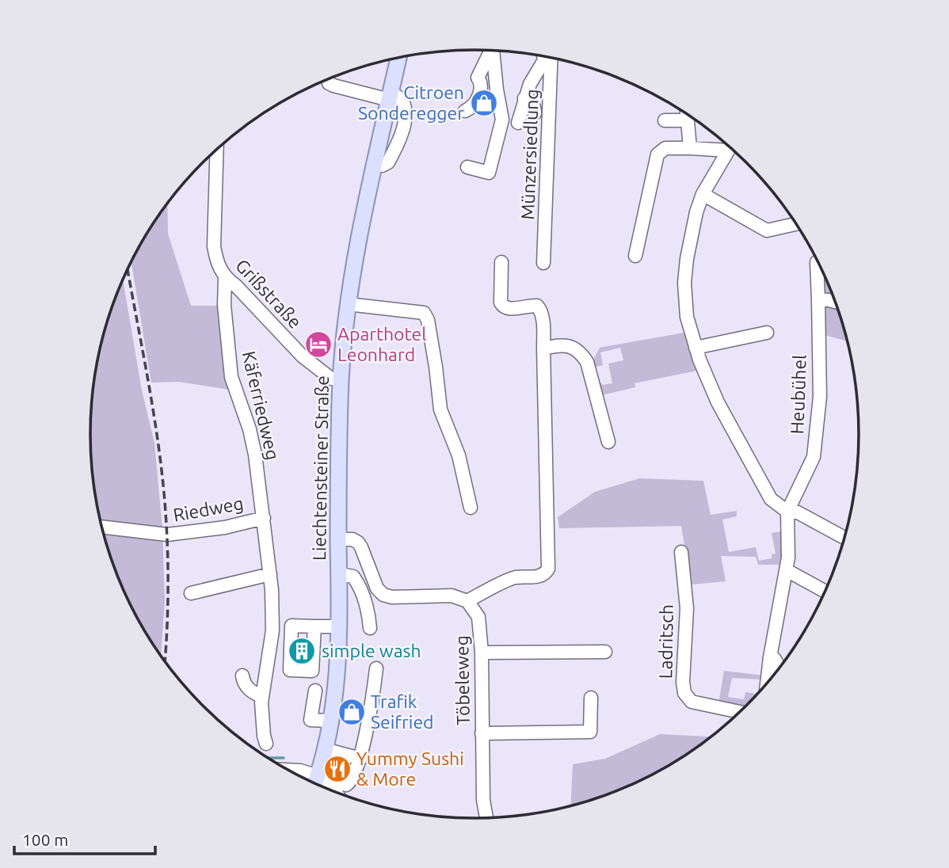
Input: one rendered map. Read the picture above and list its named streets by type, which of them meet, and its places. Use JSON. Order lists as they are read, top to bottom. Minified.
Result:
{"streets":{"main road":["Liechtensteiner Straße"],"street":["Münzersiedlung","Grißstraße","Heubühel","Käferriedweg","Riedweg","Ladritsch","Töbeleweg"]},"crossings":[["Grißstraße","Käferriedweg"],["Grißstraße","Liechtensteiner Straße"],["Käferriedweg","Riedweg"]],"places":{"shop":["Citroen Sonderegger","Trafik Seifried"],"hotel":["Aparthotel Leonhard"],"building":["simple wash"],"restaurant":["Yummy Sushi & More"]},"scale_bar":"100 m"}
